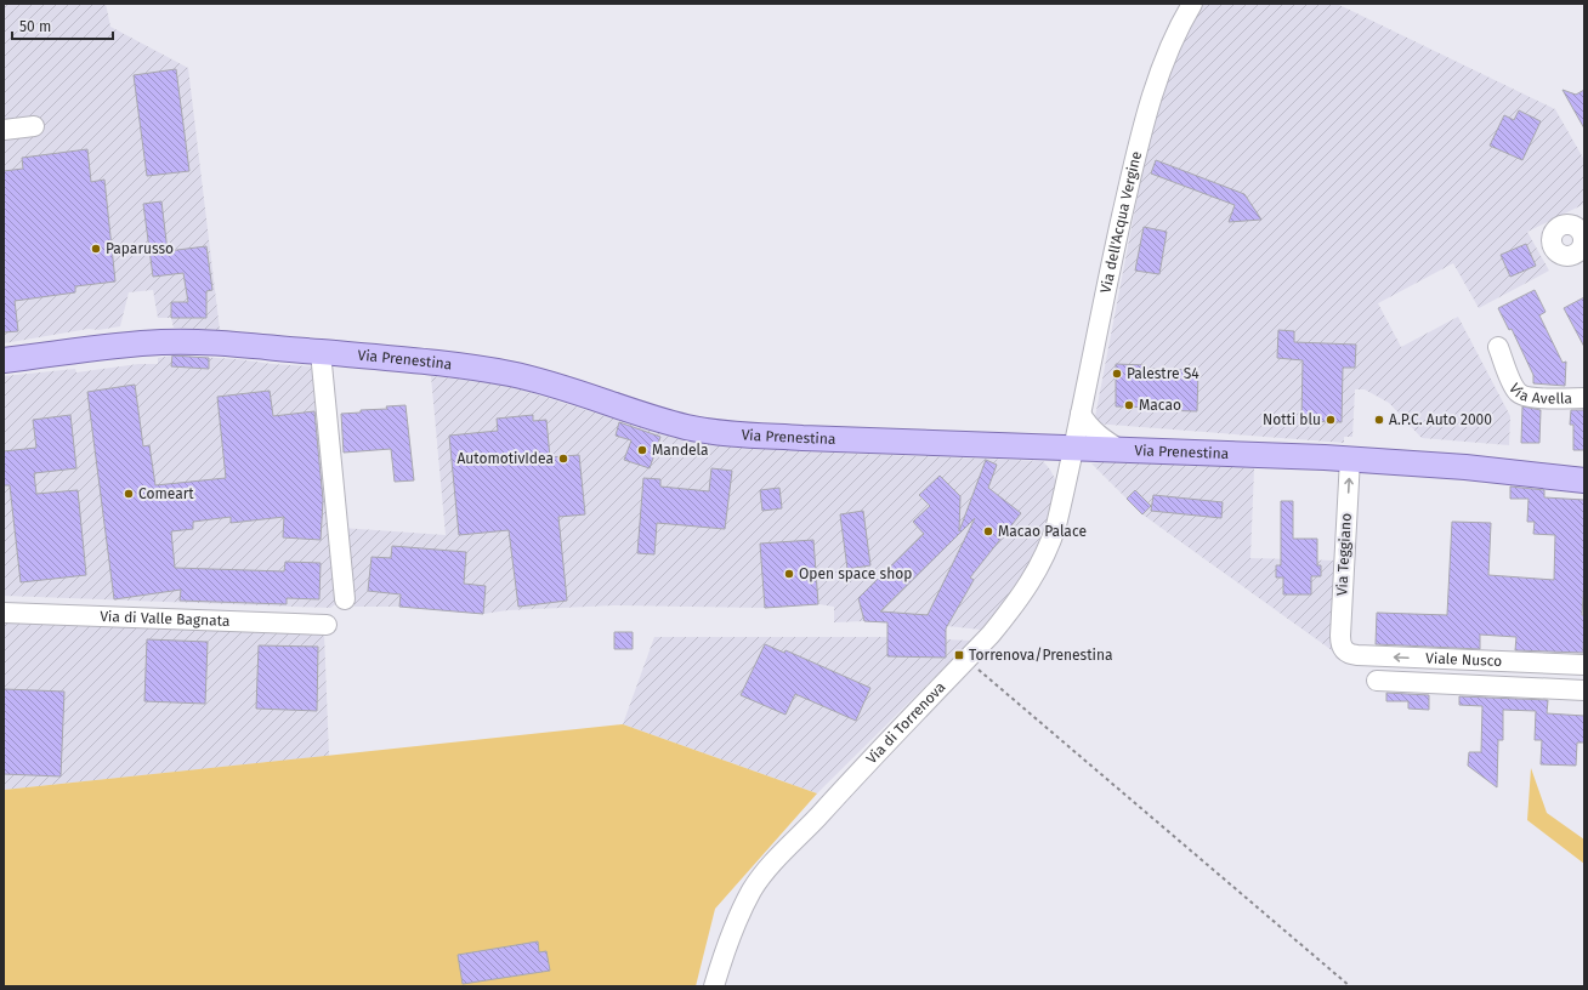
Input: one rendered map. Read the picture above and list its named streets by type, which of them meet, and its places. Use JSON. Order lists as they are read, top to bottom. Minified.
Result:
{"streets":{"main road":["Via Prenestina"],"street":["Via dell'Acqua Vergine","Via Avella","Via Teggiano","Via di Valle Bagnata","Viale Nusco","Via di Torrenova"]},"crossings":[["Via dell'Acqua Vergine","Via Prenestina"],["Via dell'Acqua Vergine","Via di Torrenova"],["Via Prenestina","Via Teggiano"],["Via Prenestina","Via di Torrenova"],["Via Teggiano","Viale Nusco"]],"one_way":["Via Teggiano"],"places":{"other":["Paparusso","Palestre S4","Macao","Notti blu","A.P.C. Auto 2000","Mandela","AutomotivIdea","Comeart","Macao Palace","Open space shop"],"transit":["Torrenova/Prenestina"]},"scale_bar":"50 m"}
